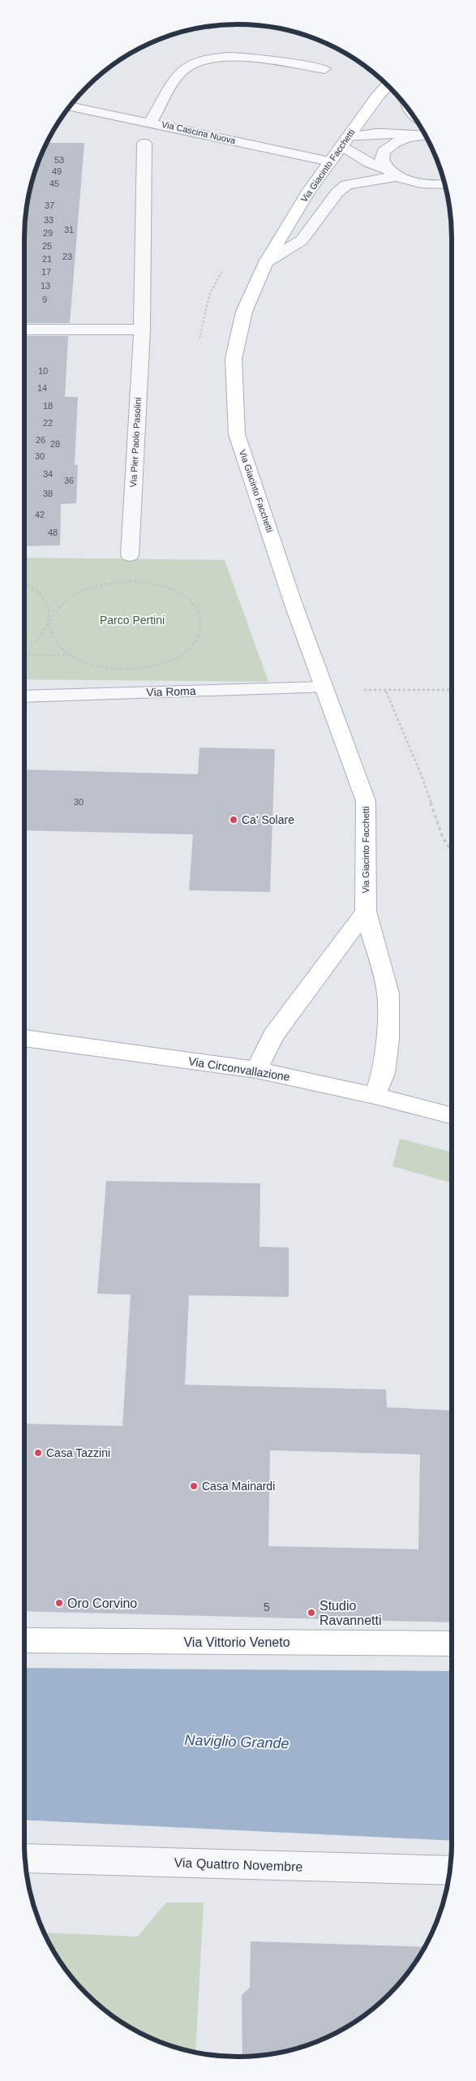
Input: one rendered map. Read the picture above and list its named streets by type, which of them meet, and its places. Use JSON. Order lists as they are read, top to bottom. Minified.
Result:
{"streets":{"main road":["Via Giacinto Facchetti","Via Circonvallazione","Via Vittorio Veneto"],"street":["Via Cascina Nuova","Via Pier Paolo Pasolini","Via Roma","Via Quattro Novembre"]},"crossings":[["Via Cascina Nuova","Via Giacinto Facchetti"],["Via Giacinto Facchetti","Via Roma"],["Via Giacinto Facchetti","Via Circonvallazione"]],"water":["Naviglio Grande"],"parks":["Parco Pertini"],"places":["Ca' Solare","Casa Tazzini","Casa Mainardi","Oro Corvino","Studio Ravannetti"],"house_numbers":["53","49","45","37","33","31","29","25","23","21","17","13","9","10","14","18","22","26","28","30","34","36","38","42","48","30","5"]}
